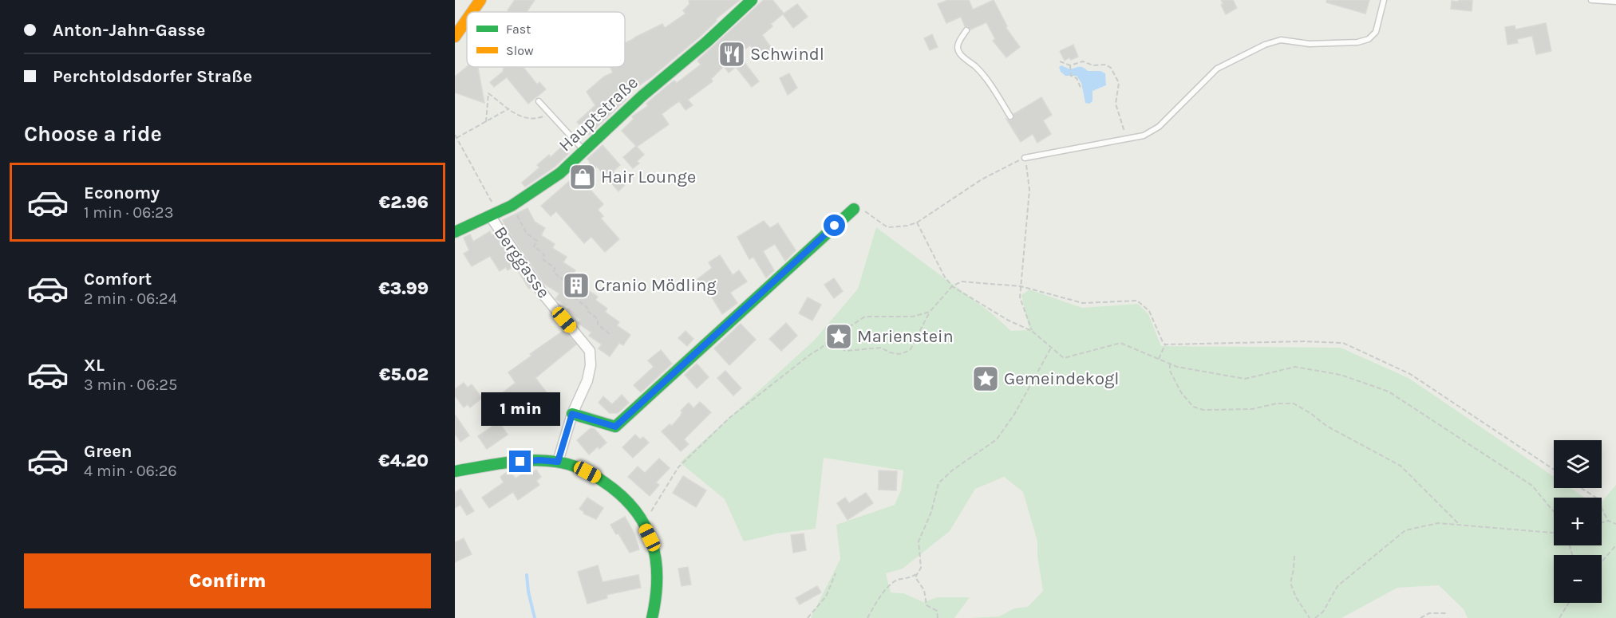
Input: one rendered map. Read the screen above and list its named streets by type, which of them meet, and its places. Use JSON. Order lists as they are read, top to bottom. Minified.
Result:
{"streets":{"street":["Hauptstraße","Berggasse"]},"crossings":[["Hauptstraße","Berggasse"]],"places":{"restaurant":["Schwindl"],"shop":["Hair Lounge"],"building":["Cranio Mödling"],"place":["Marienstein","Gemeindekogl"]},"legend":["Fast","Slow"],"page":{"banner":["Anton-Jahn-Gasse","Perchtoldsdorfer Straße"],"heading":"Choose a ride","list":[{"name":"Economy","note":"1 min · 06:23","value":"€2.96"},{"name":"Comfort","note":"2 min · 06:24","value":"€3.99"},{"name":"XL","note":"3 min · 06:25","value":"€5.02"},{"name":"Green","note":"4 min · 06:26","value":"€4.20"}],"bubble":"1 min","map_buttons":["+","−"],"buttons":"Confirm"}}
